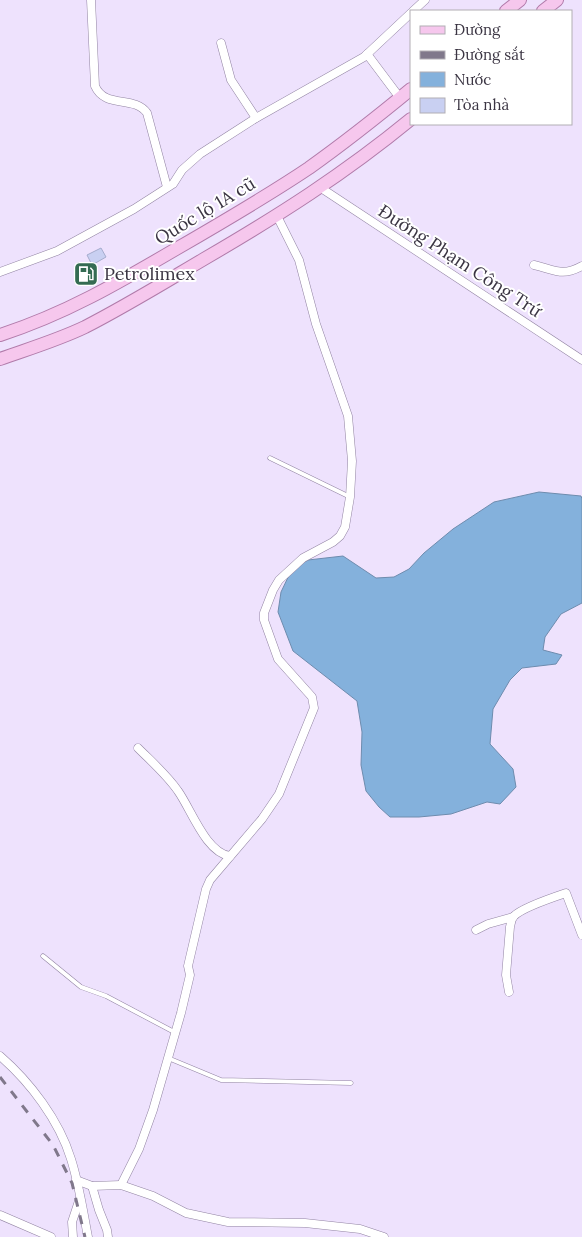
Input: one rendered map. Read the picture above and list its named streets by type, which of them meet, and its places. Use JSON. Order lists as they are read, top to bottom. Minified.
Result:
{"streets":{"main road":["Quốc lộ 1A cũ"],"street":["Đường Phạm Công Trứ"]},"places":{"fuel station":["Petrolimex"]},"legend":["Đường","Đường sắt","Nước","Tòa nhà"]}
